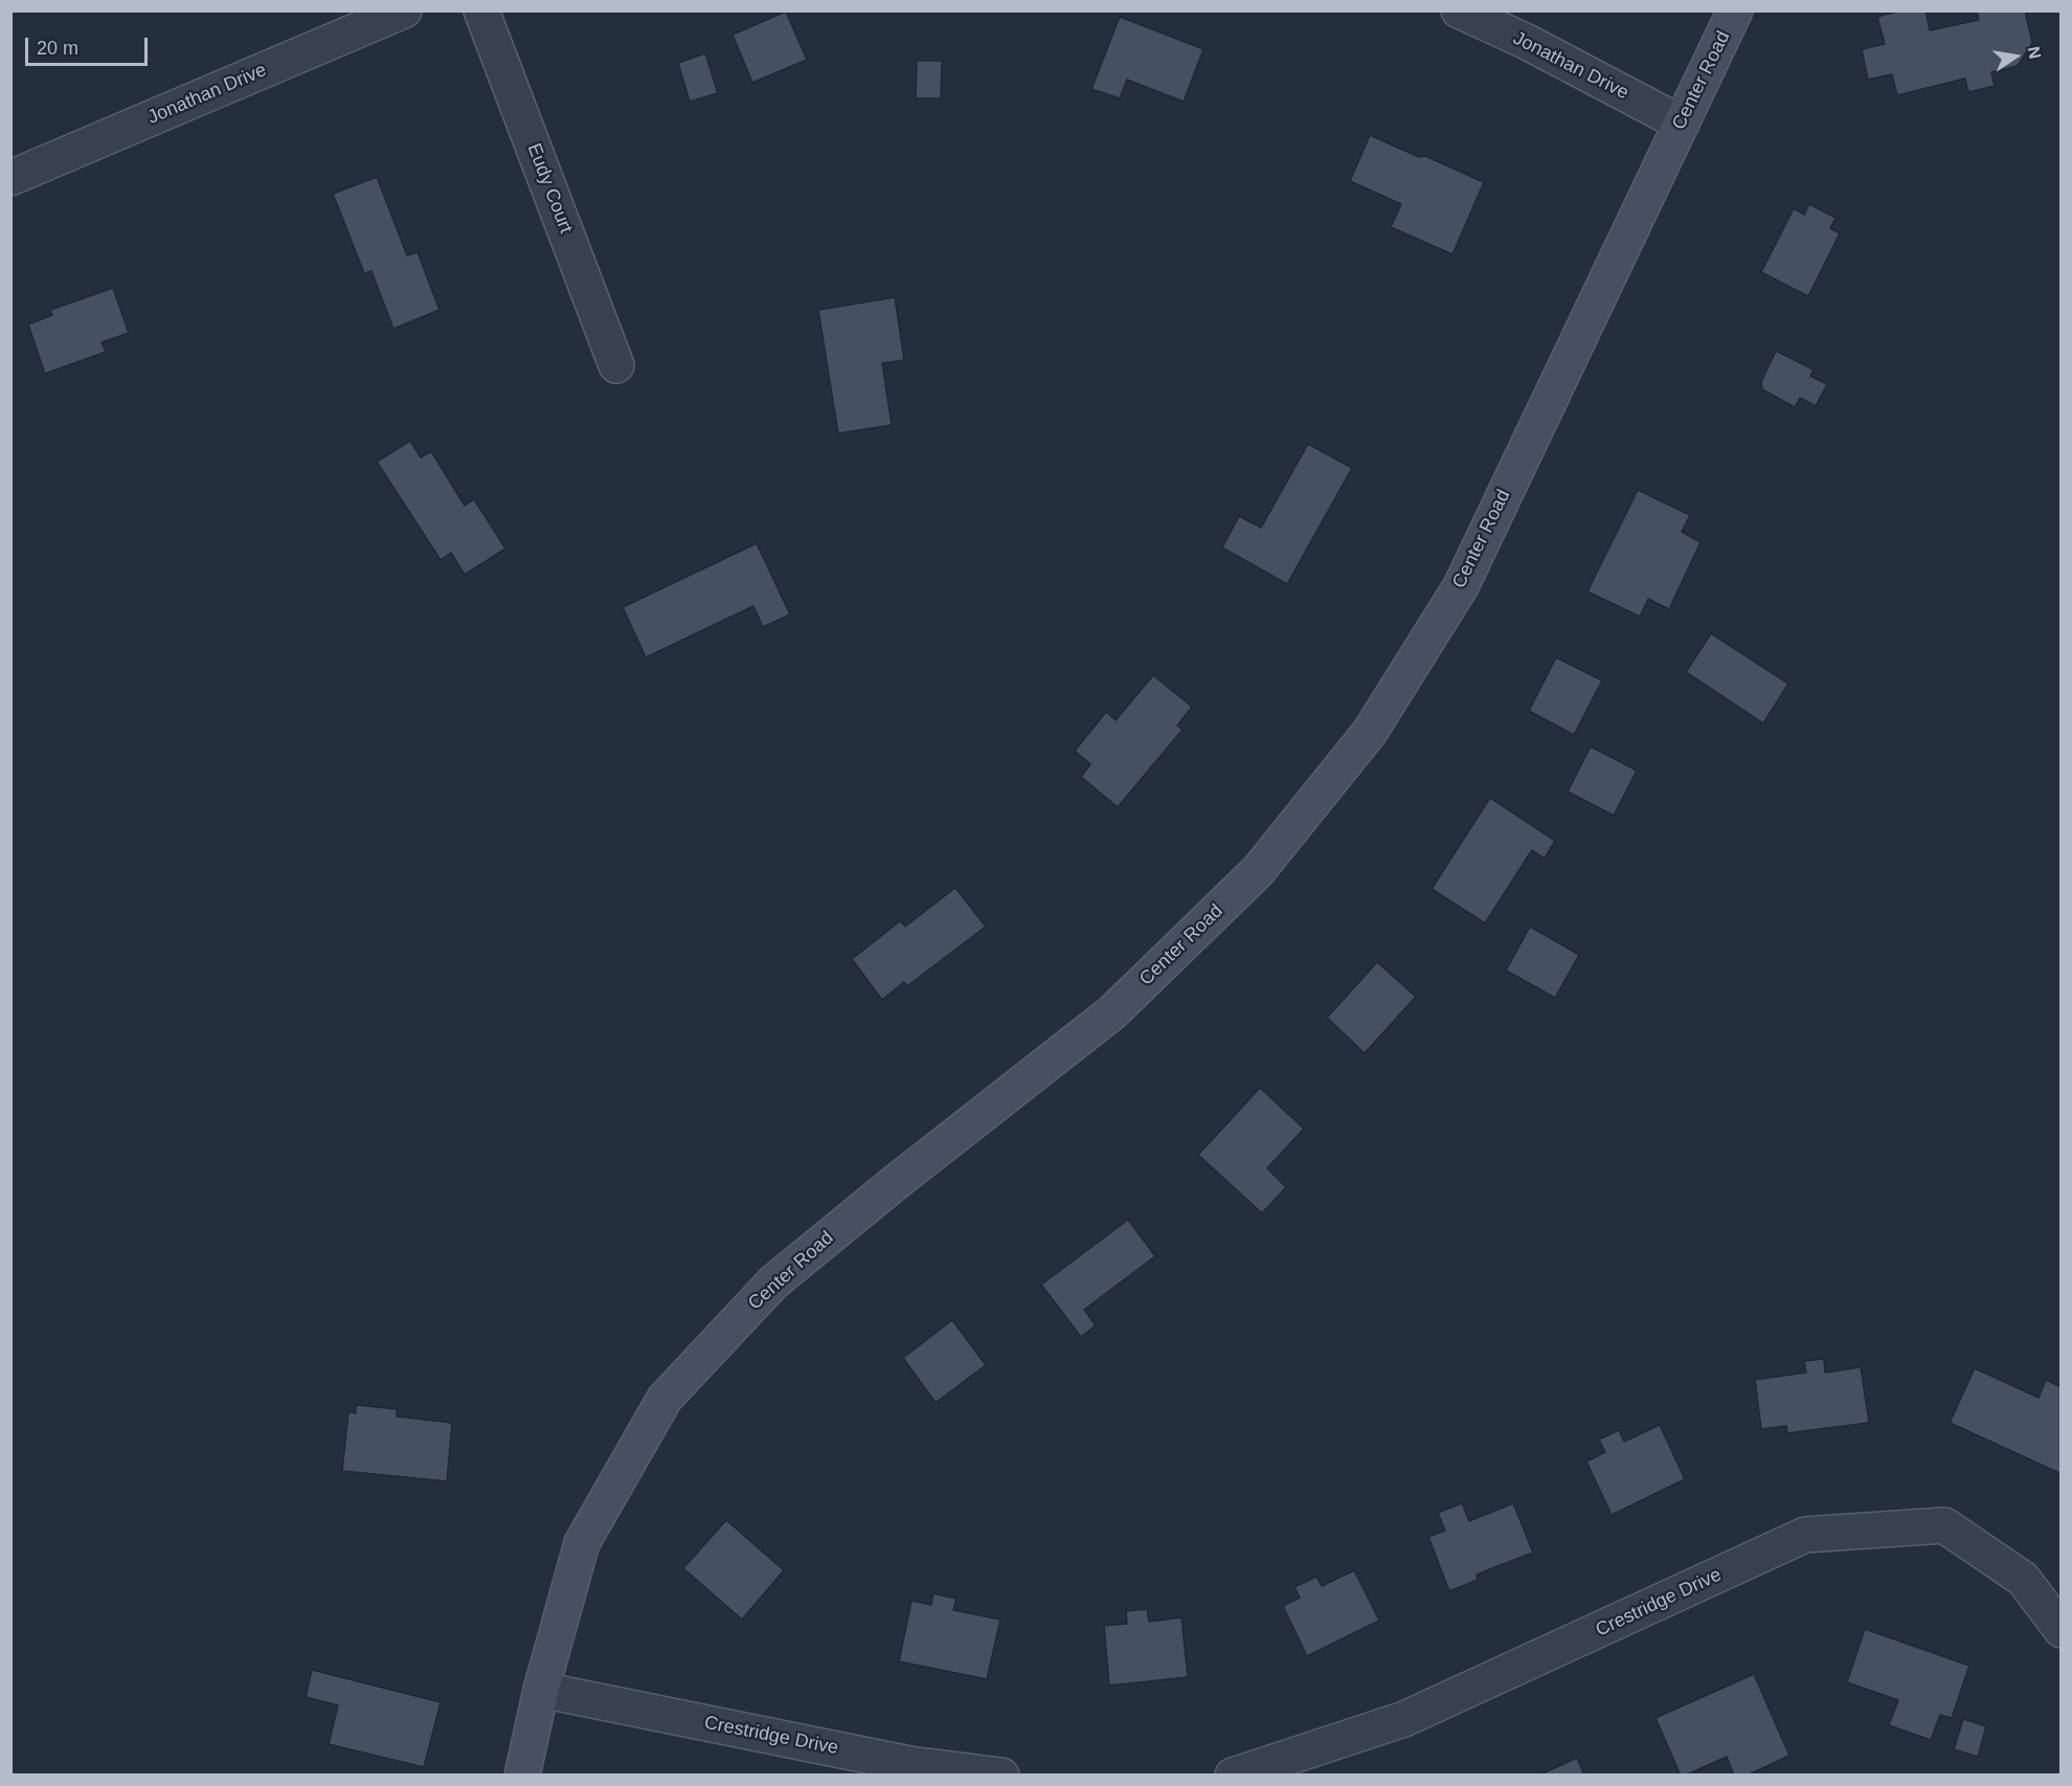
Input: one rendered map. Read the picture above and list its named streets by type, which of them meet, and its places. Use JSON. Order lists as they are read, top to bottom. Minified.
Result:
{"streets":{"street":["Jonathan Drive","Center Road","Eudy Court","Crestridge Drive"]},"crossings":[["Jonathan Drive","Center Road"],["Center Road","Crestridge Drive"]],"scale_bar":"20 m","north":"right"}
